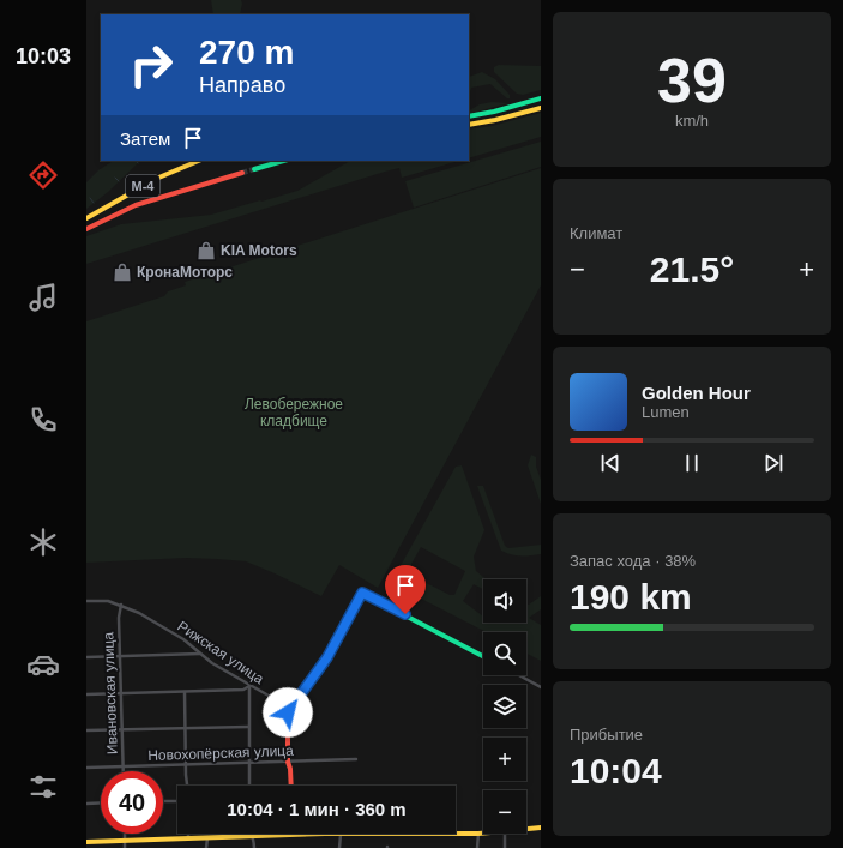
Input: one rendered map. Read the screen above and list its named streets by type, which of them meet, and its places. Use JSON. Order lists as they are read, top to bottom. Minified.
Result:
{"streets":{"main road":["М-4"],"street":["Рижская улица","Ивановская улица","Новохопёрская улица"]},"crossings":[["Рижская улица","Ивановская улица"],["Ивановская улица","Новохопёрская улица"]],"parks":["Левобережное кладбище"],"places":{"shop":["KIA Motors","КронаМоторс"]},"page":{"tabs":"10:03","tile":[["39","km/h"],"Климат",["Запас хода · 38%","190 km"],["Прибытие","10:04"]],"turn":["270 m","Направо"],"then":"Затем","heat":["−","21.5°","+"],"song":["Golden Hour","Lumen"],"map_buttons":["+","−"],"limit":"40","trip":"10:04 · 1 мин · 360 m"}}
